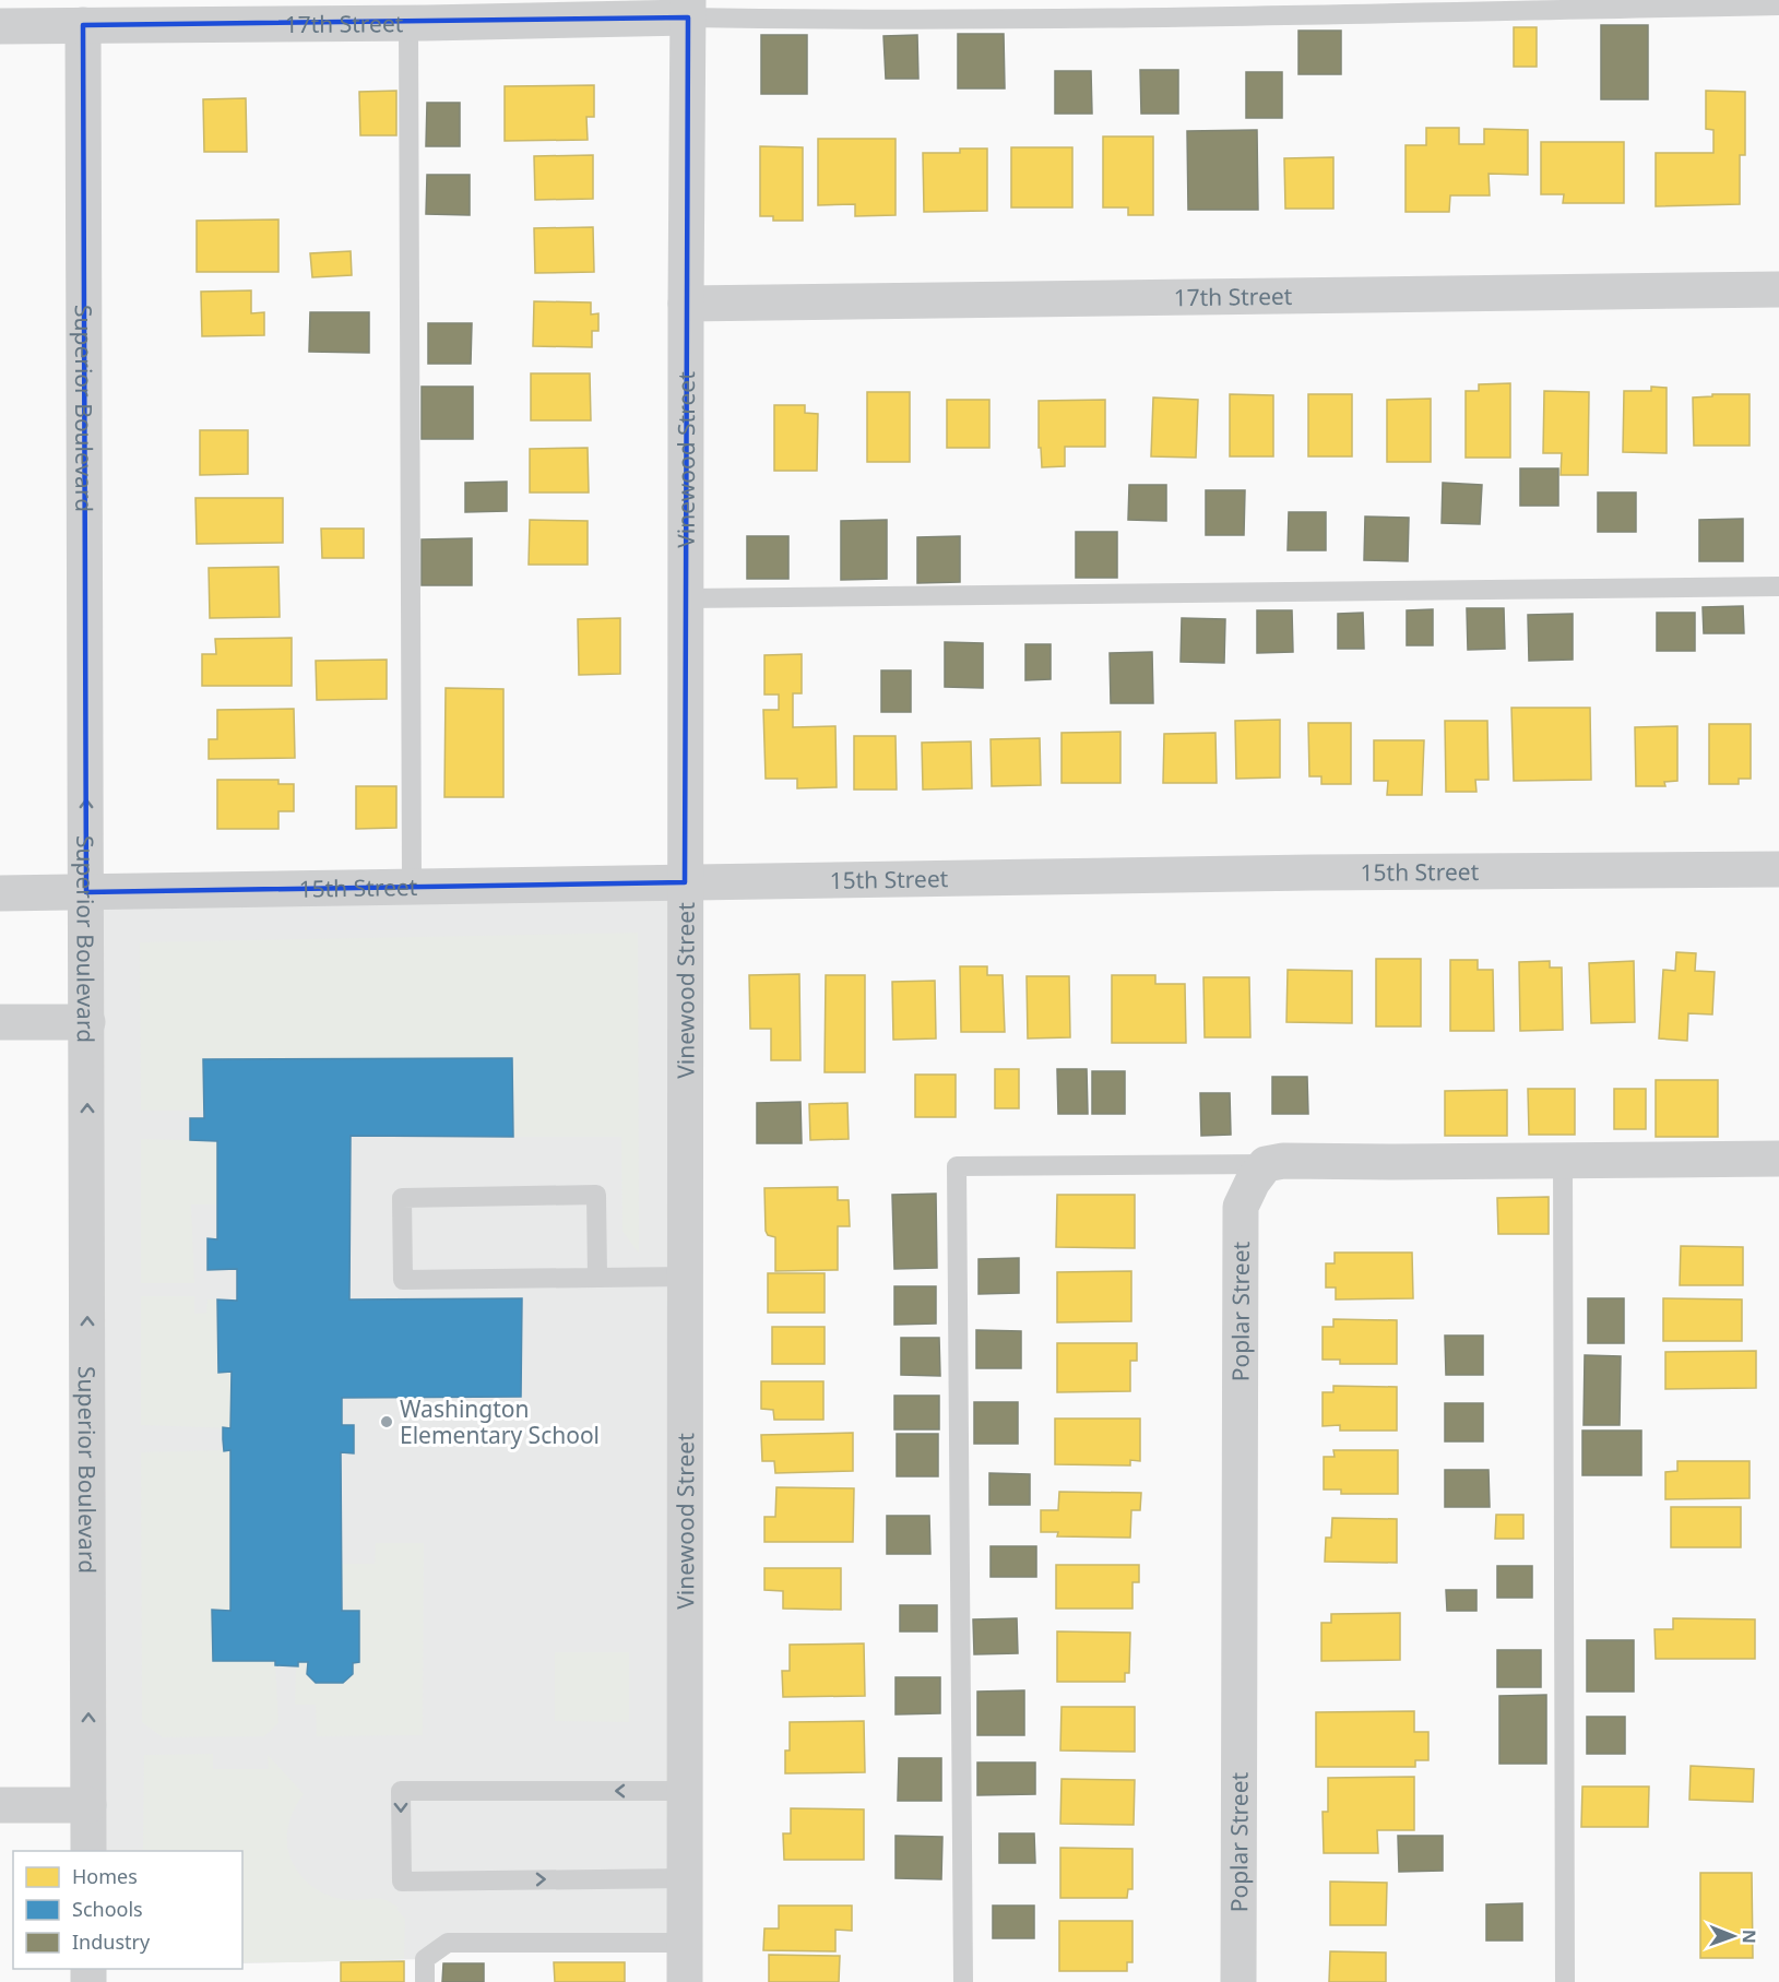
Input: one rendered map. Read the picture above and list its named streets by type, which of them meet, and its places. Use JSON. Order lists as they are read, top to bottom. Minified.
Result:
{"streets":{"street":["17th Street","Superior Boulevard","Vinewood Street","15th Street","Poplar Street"]},"crossings":[["17th Street","Superior Boulevard"],["17th Street","Vinewood Street"],["Superior Boulevard","15th Street"],["Vinewood Street","15th Street"]],"one_way":["Superior Boulevard"],"places":["Washington Elementary School"],"legend":["Homes","Schools","Industry"],"north":"right"}
